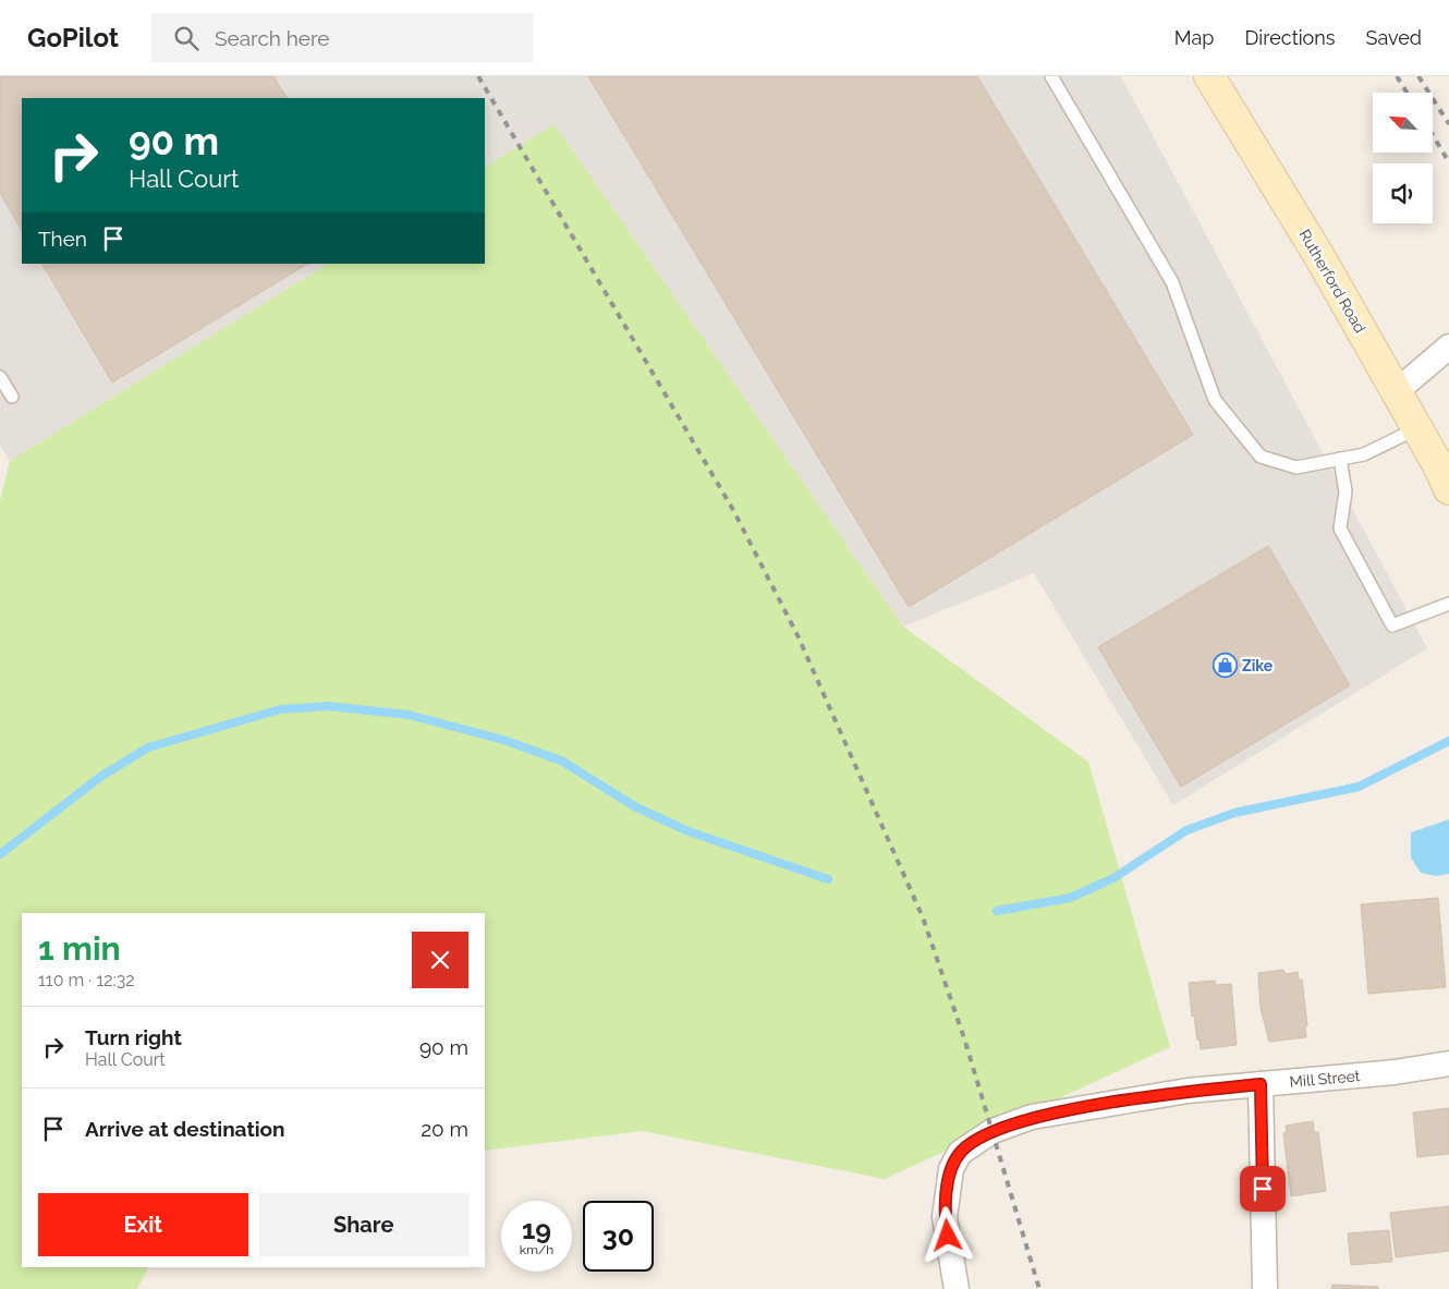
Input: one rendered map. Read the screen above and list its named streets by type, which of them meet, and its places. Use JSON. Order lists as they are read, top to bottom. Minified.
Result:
{"streets":{"street":["Rutherford Road","Mill Street"]},"places":{"shop":["Zike"]},"north":"top left","page":{"header":"GoPilot","search":"Search here","nav":["Map","Directions","Saved"],"turn":["90 m","Hall Court"],"then":"Then","heading":["1 min","110 m · 12:32"],"list":[{"name":"Turn right","note":"Hall Court","value":"90 m"},{"name":"Arrive at destination","value":"20 m"}],"buttons":["Exit","Share"],"speed":"19 km/h","limit":"30"}}
